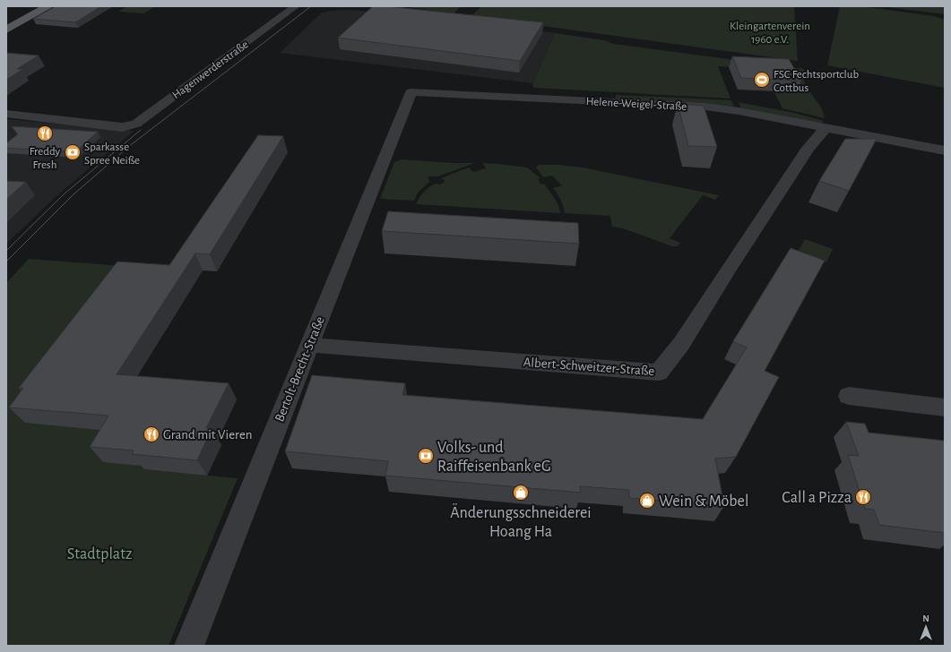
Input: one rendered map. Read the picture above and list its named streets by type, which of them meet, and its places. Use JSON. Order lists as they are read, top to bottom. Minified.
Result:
{"streets":{"street":["Hagenwerderstraße","Helene-Weigel-Straße","Albert-Schweitzer-Straße","Bertolt-Brecht-Straße"]},"crossings":[["Helene-Weigel-Straße","Albert-Schweitzer-Straße"],["Helene-Weigel-Straße","Bertolt-Brecht-Straße"],["Albert-Schweitzer-Straße","Bertolt-Brecht-Straße"]],"parks":["Kleingartenverein 1960 e.V.","Stadtplatz"],"places":{"sports":["FSC Fechtsportclub Cottbus"],"restaurant":["Freddy Fresh","Grand mit Vieren","Call a Pizza"],"bank":["Sparkasse Spree Neiße","Volks- und Raiffeisenbank eG"],"shop":["Änderungsschneiderei Hoang Ha","Wein & Möbel"]},"north":"top"}
